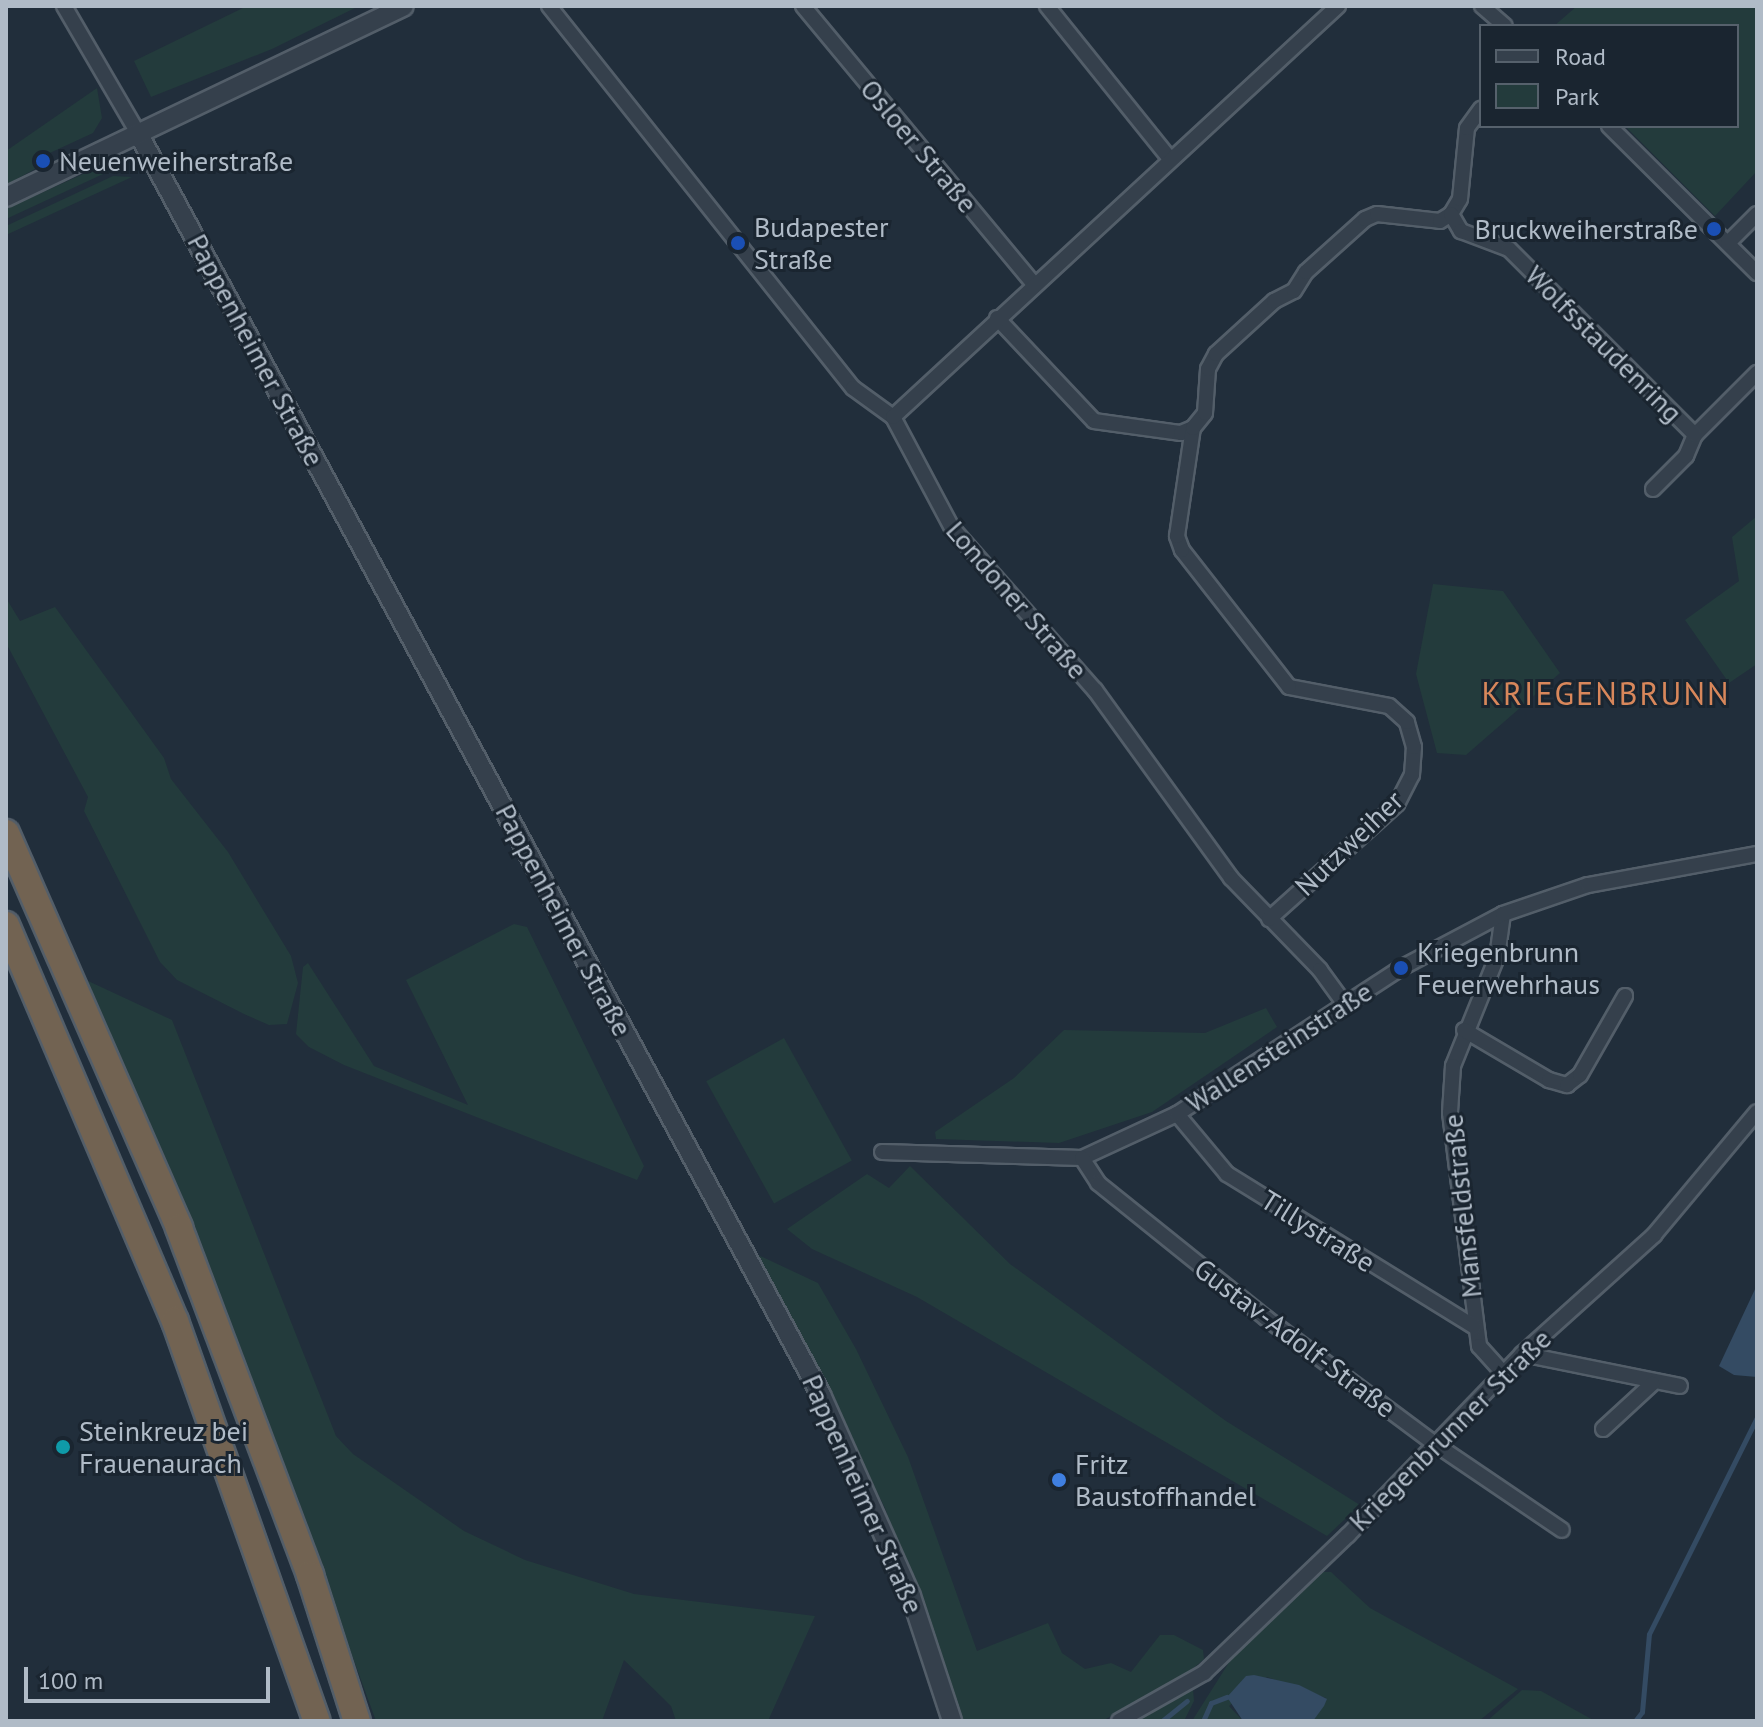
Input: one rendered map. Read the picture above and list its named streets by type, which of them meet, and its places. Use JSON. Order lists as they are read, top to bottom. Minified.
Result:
{"streets":{"street":["Osloer Straße","Wolfsstaudenring","Pappenheimer Straße","Londoner Straße","Nutzweiher","Wallensteinstraße","Mansfeldstraße","Tillystraße","Gustav-Adolf-Straße","Kriegenbrunner Straße"]},"crossings":[["Londoner Straße","Nutzweiher"],["Londoner Straße","Wallensteinstraße"],["Wallensteinstraße","Mansfeldstraße"],["Wallensteinstraße","Tillystraße"],["Wallensteinstraße","Gustav-Adolf-Straße"],["Mansfeldstraße","Tillystraße"],["Mansfeldstraße","Kriegenbrunner Straße"],["Gustav-Adolf-Straße","Kriegenbrunner Straße"]],"districts":["KRIEGENBRUNN"],"places":["Neuenweiherstraße","Bruckweiherstraße","Budapester Straße","Kriegenbrunn Feuerwehrhaus","Steinkreuz bei Frauenaurach","Fritz Baustoffhandel"],"legend":["Road","Park"],"scale_bar":"100 m"}
